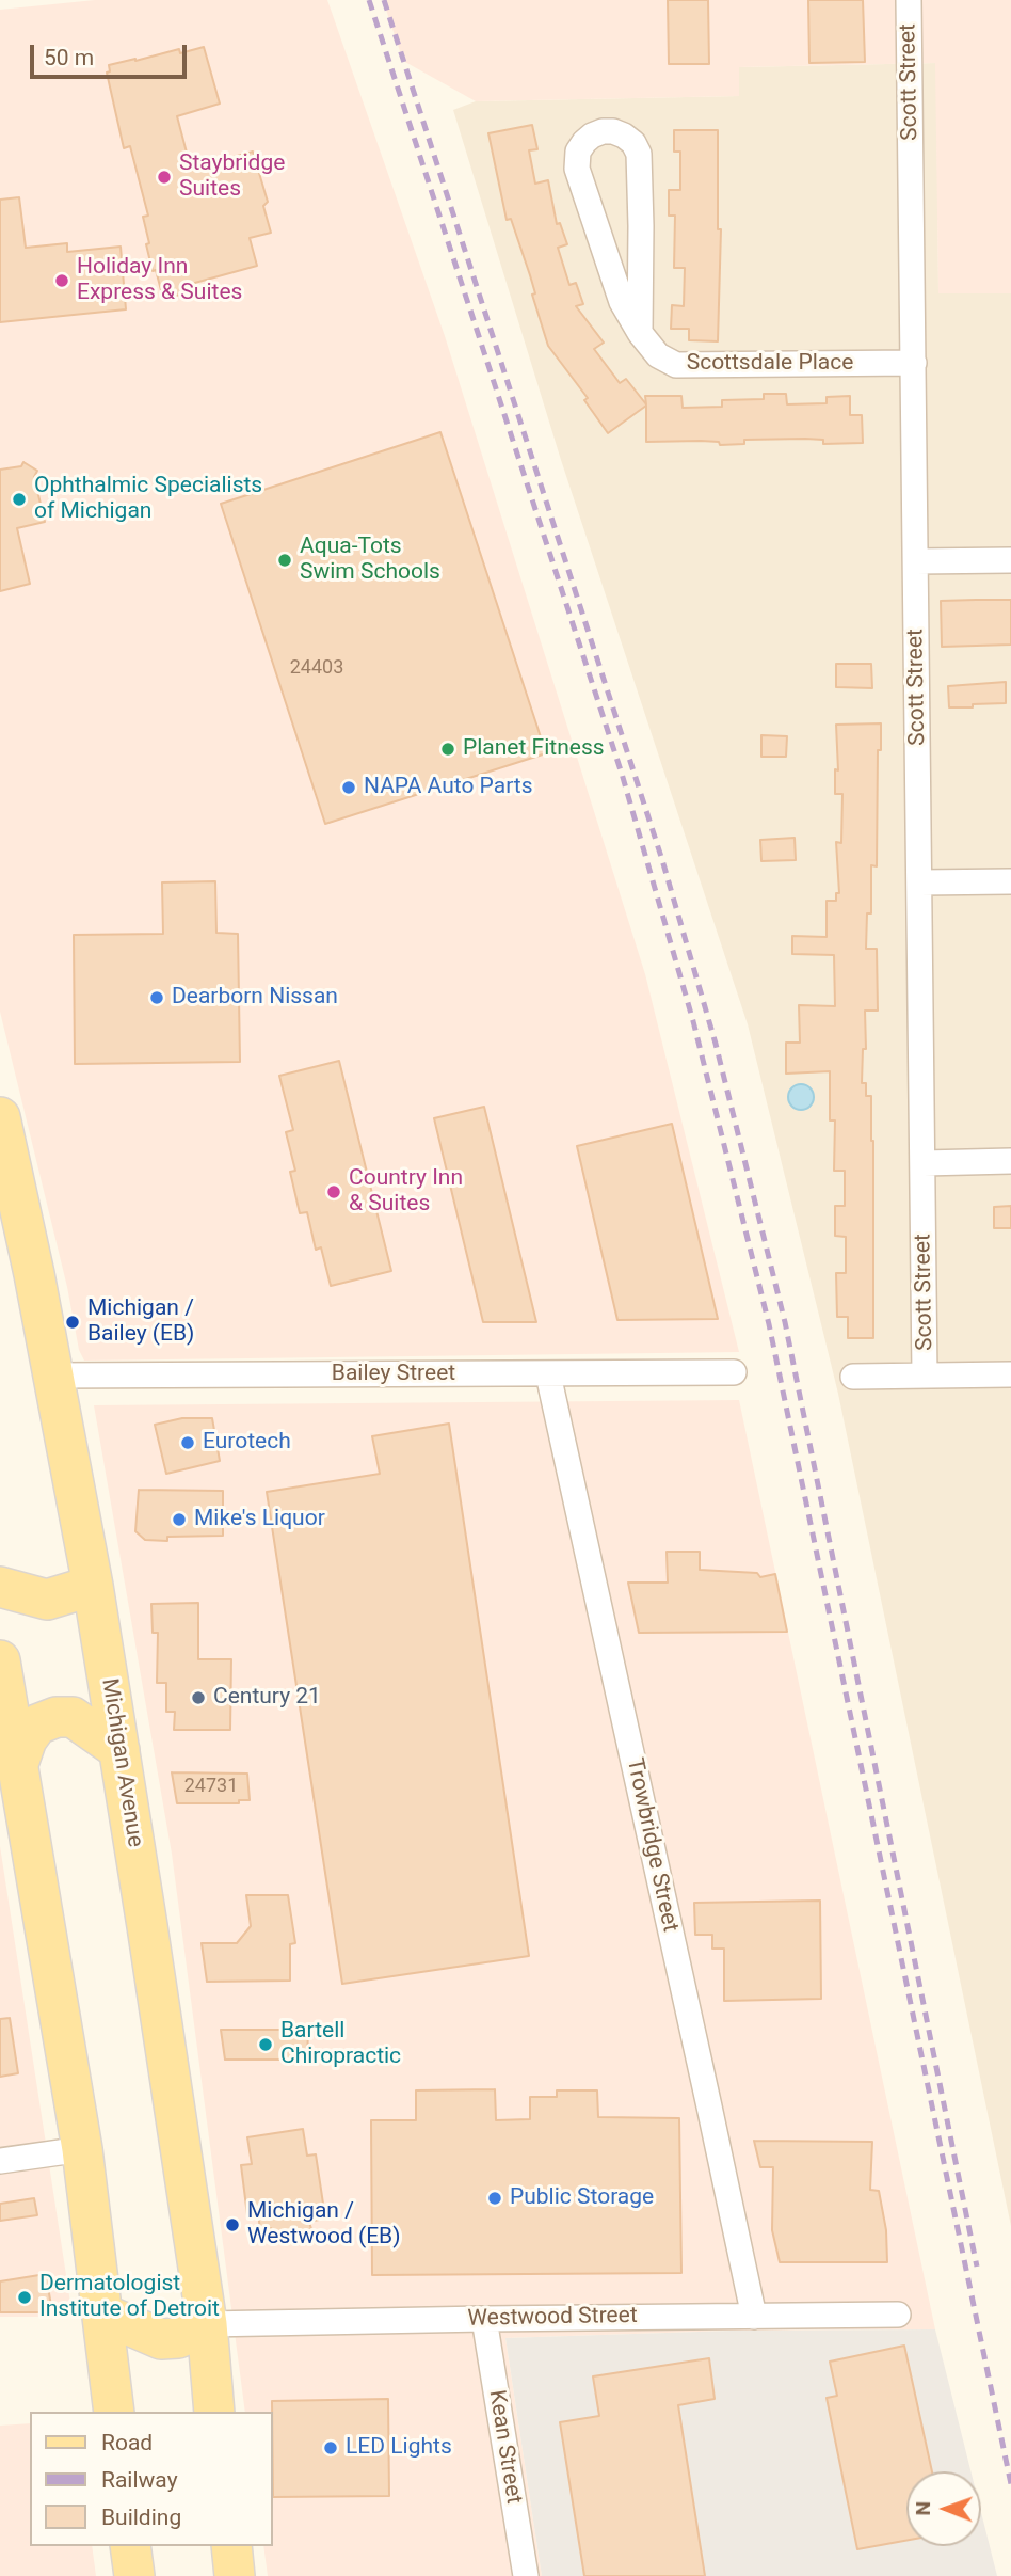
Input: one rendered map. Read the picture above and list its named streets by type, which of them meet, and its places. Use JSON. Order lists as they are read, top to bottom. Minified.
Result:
{"streets":{"main road":["Michigan Avenue"],"street":["Scott Street","Scottsdale Place","Bailey Street","Trowbridge Street","Westwood Street","Kean Street"]},"crossings":[["Scott Street","Scottsdale Place"],["Bailey Street","Michigan Avenue"],["Bailey Street","Trowbridge Street"],["Michigan Avenue","Westwood Street"],["Trowbridge Street","Westwood Street"],["Westwood Street","Kean Street"]],"places":["Staybridge Suites","Holiday Inn Express & Suites","Ophthalmic Specialists of Michigan","Aqua-Tots Swim Schools","Planet Fitness","NAPA Auto Parts","Dearborn Nissan","Country Inn & Suites","Michigan / Bailey (EB)","Eurotech","Mike's Liquor","Century 21","Bartell Chiropractic","Public Storage","Michigan / Westwood (EB)","Dermatologist Institute of Detroit","LED Lights"],"house_numbers":["24403","24731"],"legend":["Road","Railway","Building"],"scale_bar":"50 m","north":"left"}
